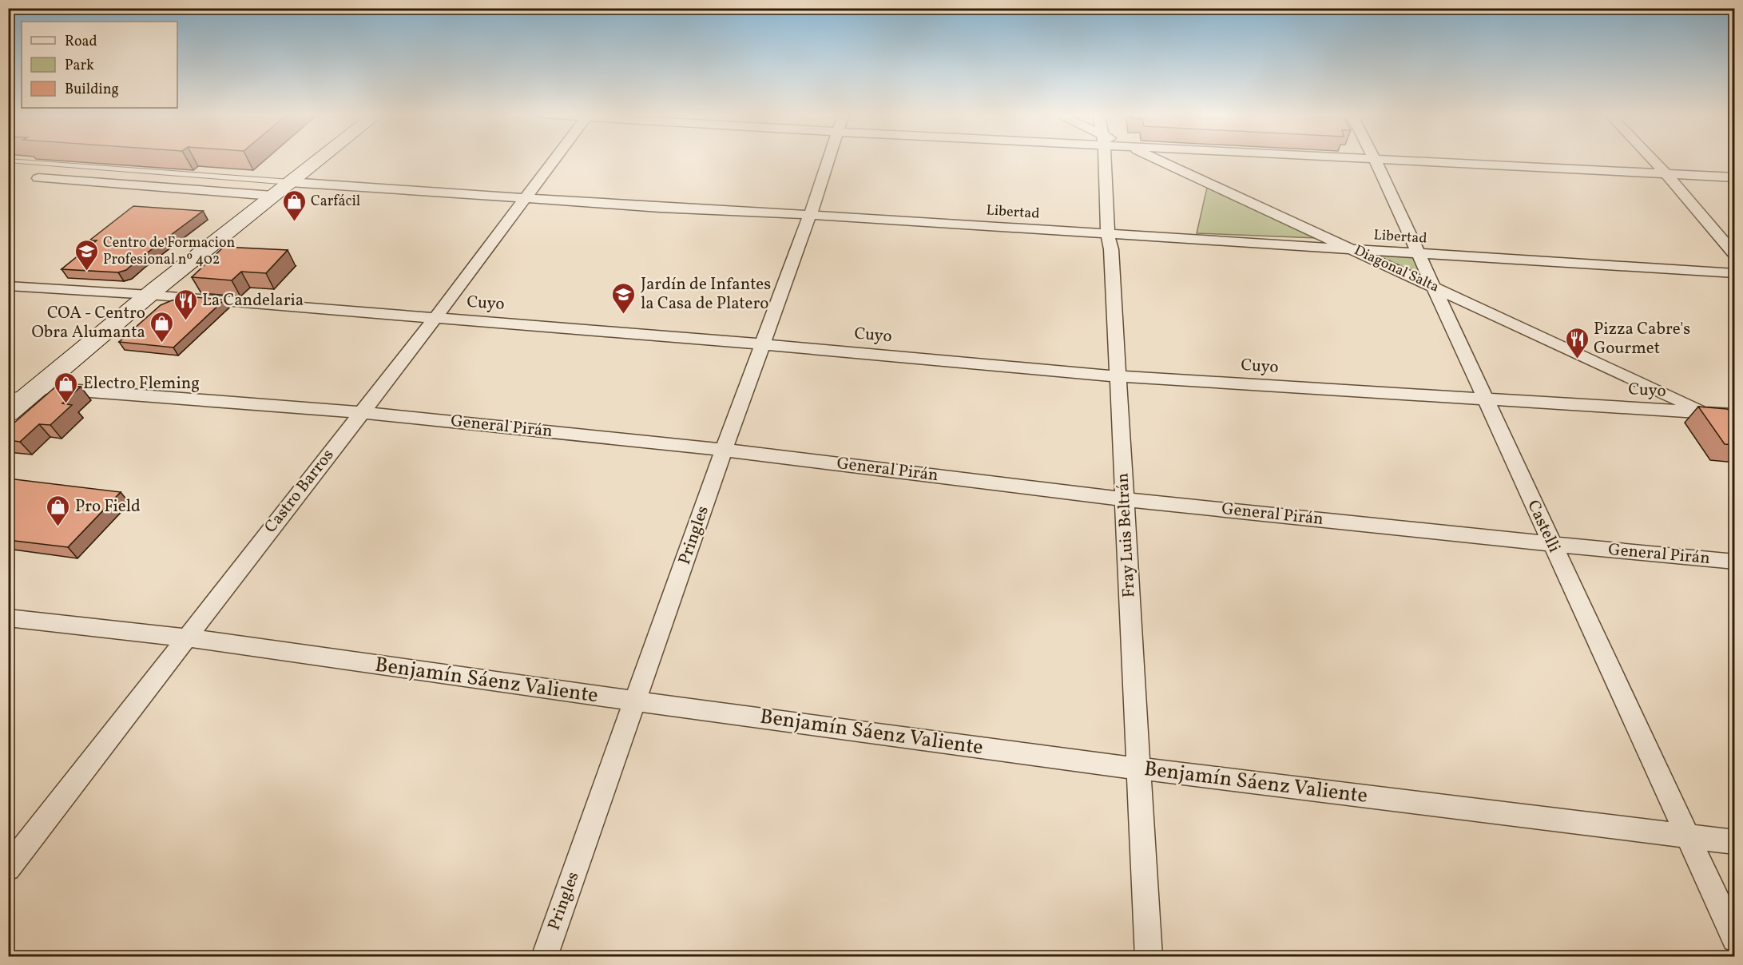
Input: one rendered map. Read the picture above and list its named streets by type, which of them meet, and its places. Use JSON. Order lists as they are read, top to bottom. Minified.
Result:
{"streets":{"street":["Libertad","Diagonal Salta","Cuyo","General Pirán","Castro Barros","Castelli","Pringles","Fray Luis Beltrán","Benjamín Sáenz Valiente"]},"crossings":[["Libertad","Diagonal Salta"],["Libertad","Castro Barros"],["Libertad","Castelli"],["Libertad","Pringles"],["Libertad","Fray Luis Beltrán"],["Diagonal Salta","Cuyo"],["Diagonal Salta","Castelli"],["Cuyo","Castro Barros"],["Cuyo","Castelli"],["Cuyo","Pringles"],["Cuyo","Fray Luis Beltrán"],["General Pirán","Castro Barros"],["General Pirán","Castelli"],["General Pirán","Pringles"],["General Pirán","Fray Luis Beltrán"],["Castro Barros","Benjamín Sáenz Valiente"],["Castelli","Benjamín Sáenz Valiente"],["Pringles","Benjamín Sáenz Valiente"],["Fray Luis Beltrán","Benjamín Sáenz Valiente"]],"places":{"shop":["Carfácil","COA - Centro Obra Alumanta","Electro Fleming","Pro Field"],"school or university":["Centro de Formacion Profesional nº 402","Jardín de Infantes la Casa de Platero"],"restaurant":["La Candelaria","Pizza Cabre's Gourmet"]},"legend":["Road","Park","Building"]}
